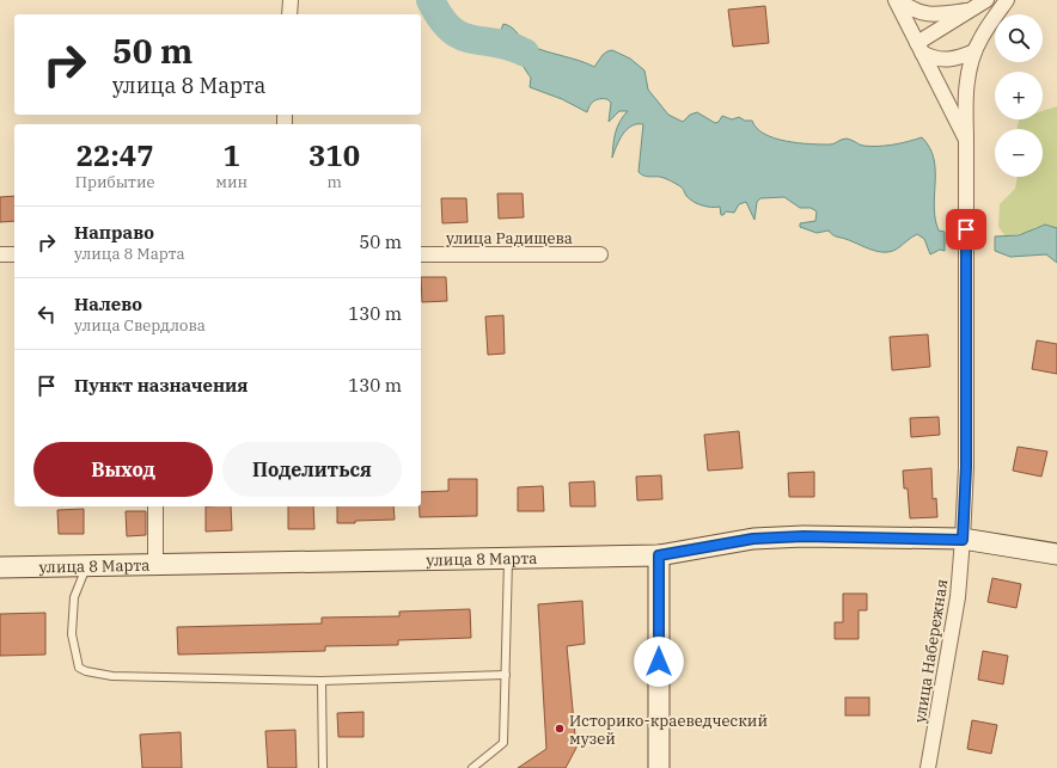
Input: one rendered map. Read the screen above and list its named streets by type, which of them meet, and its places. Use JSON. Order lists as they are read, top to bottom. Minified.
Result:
{"streets":{"street":["улица Радищева","улица 8 Марта","улица Набережная"]},"crossings":[["улица 8 Марта","улица Набережная"]],"places":["Историко-краеведческий музей"],"page":{"map_buttons":["+","−"],"turn":["50 m","улица 8 Марта"],"eta":["22:47","Прибытие","1","мин","310","m"],"list":[{"name":"Направо","note":"улица 8 Марта","value":"50 m"},{"name":"Налево","note":"улица Свердлова","value":"130 m"},{"name":"Пункт назначения","value":"130 m"}],"buttons":["Выход","Поделиться"]}}
